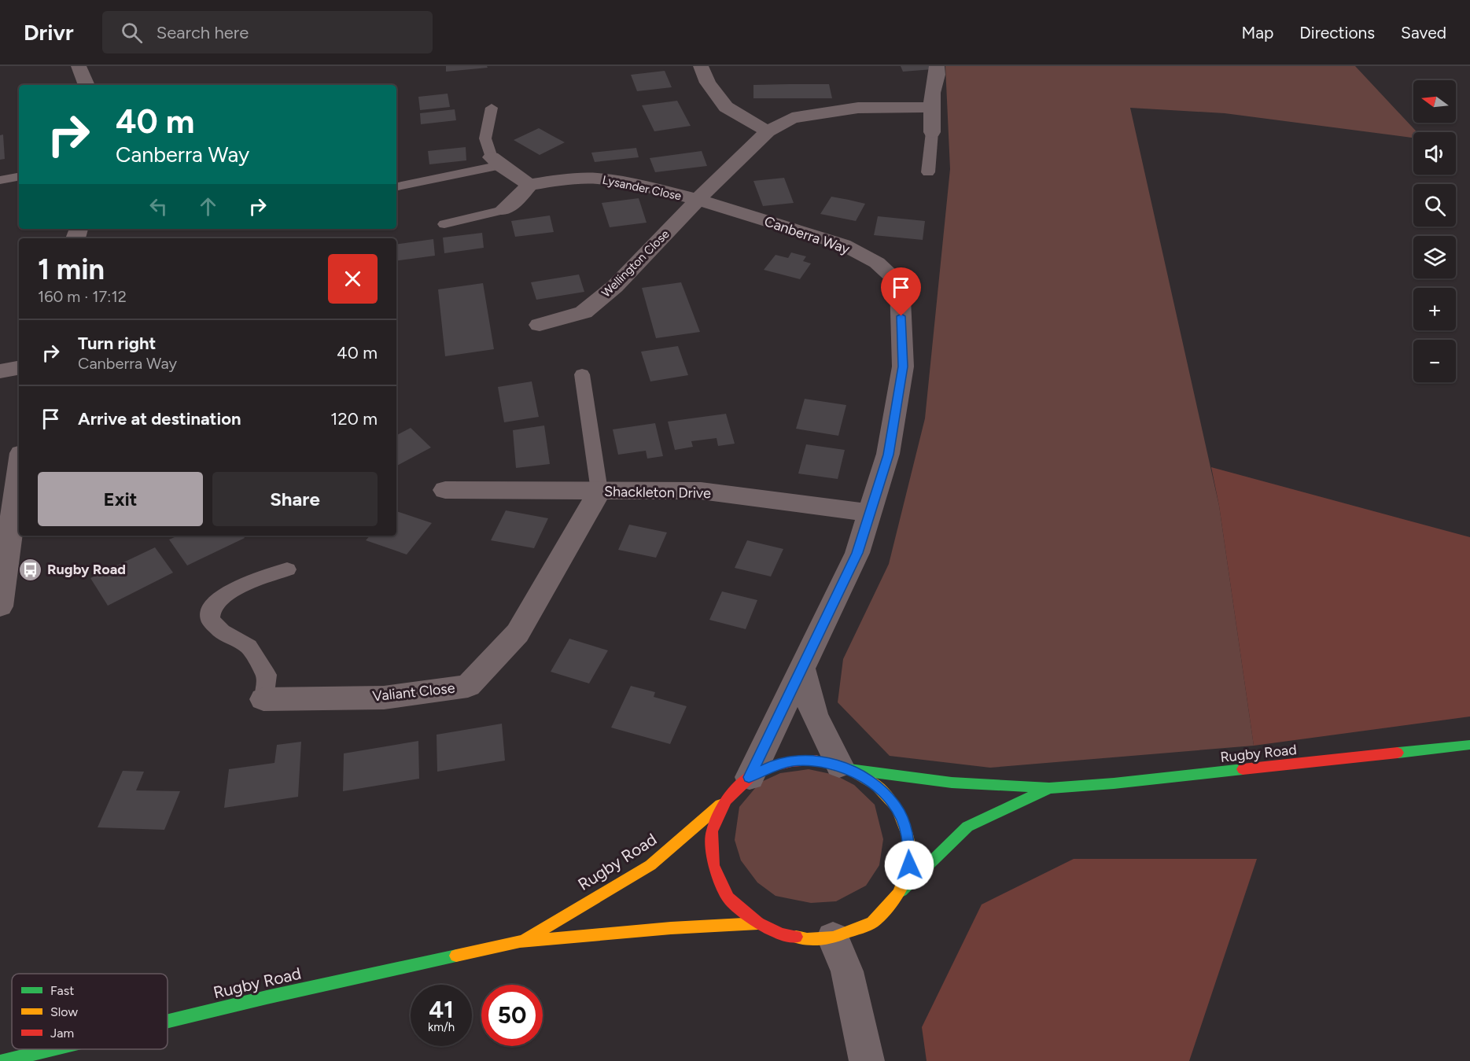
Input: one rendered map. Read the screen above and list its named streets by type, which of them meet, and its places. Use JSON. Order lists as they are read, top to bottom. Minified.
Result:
{"streets":{"main road":["Rugby Road"],"street":["Lysander Close","Canberra Way","Wellington Close","Shackleton Drive","Valiant Close"]},"crossings":[["Lysander Close","Canberra Way"],["Lysander Close","Wellington Close"],["Canberra Way","Wellington Close"],["Canberra Way","Shackleton Drive"],["Canberra Way","Rugby Road"],["Shackleton Drive","Valiant Close"]],"places":{"bus stop":["Rugby Road"]},"legend":["Fast","Slow","Jam"],"north":"left","page":{"header":"Drivr","search":"Search here","nav":["Map","Directions","Saved"],"map_buttons":["+","−"],"turn":["40 m","Canberra Way"],"heading":["1 min","160 m · 17:12"],"list":[{"name":"Turn right","note":"Canberra Way","value":"40 m"},{"name":"Arrive at destination","value":"120 m"}],"buttons":["Exit","Share"],"speed":"41 km/h","limit":"50"}}
